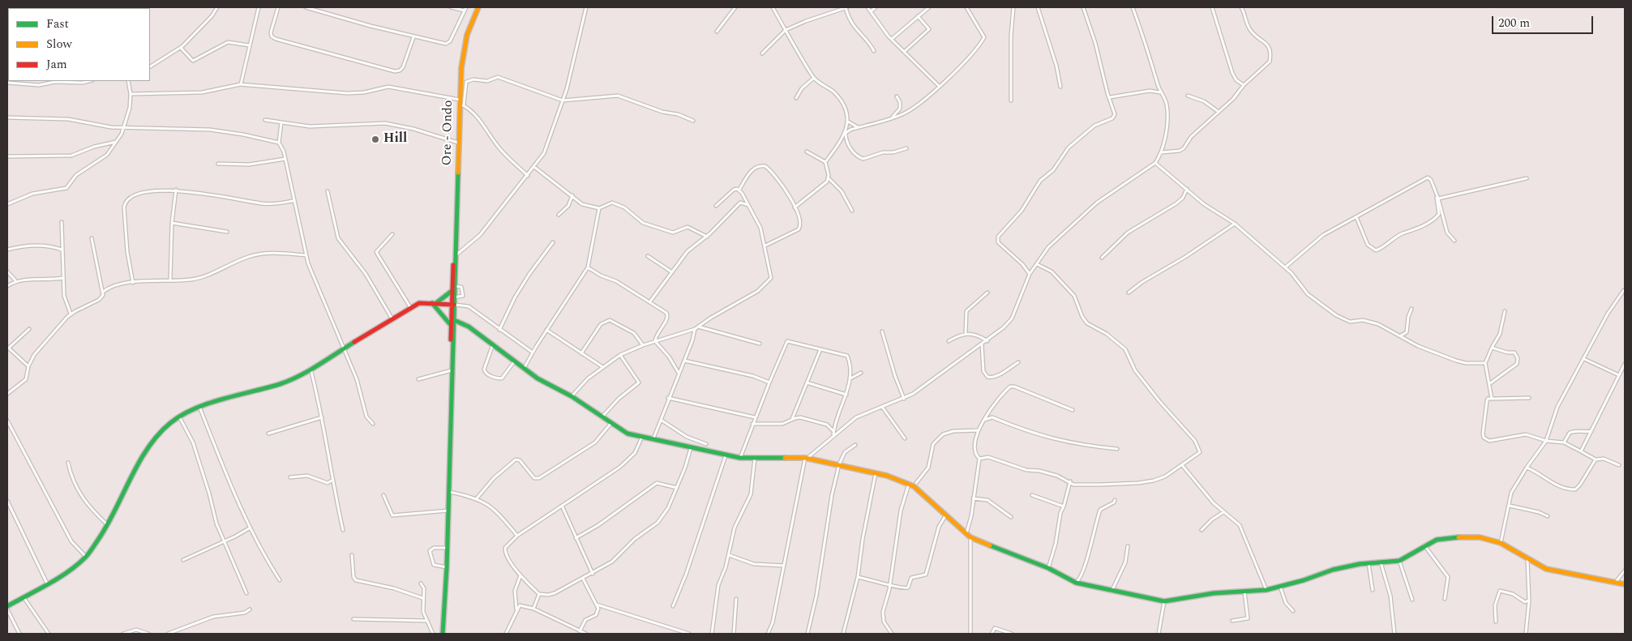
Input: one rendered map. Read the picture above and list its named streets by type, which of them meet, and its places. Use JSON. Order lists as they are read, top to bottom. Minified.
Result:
{"streets":{"main road":["Ore - Ondo"]},"places":["Hill"],"legend":["Fast","Slow","Jam"],"scale_bar":"200 m"}
